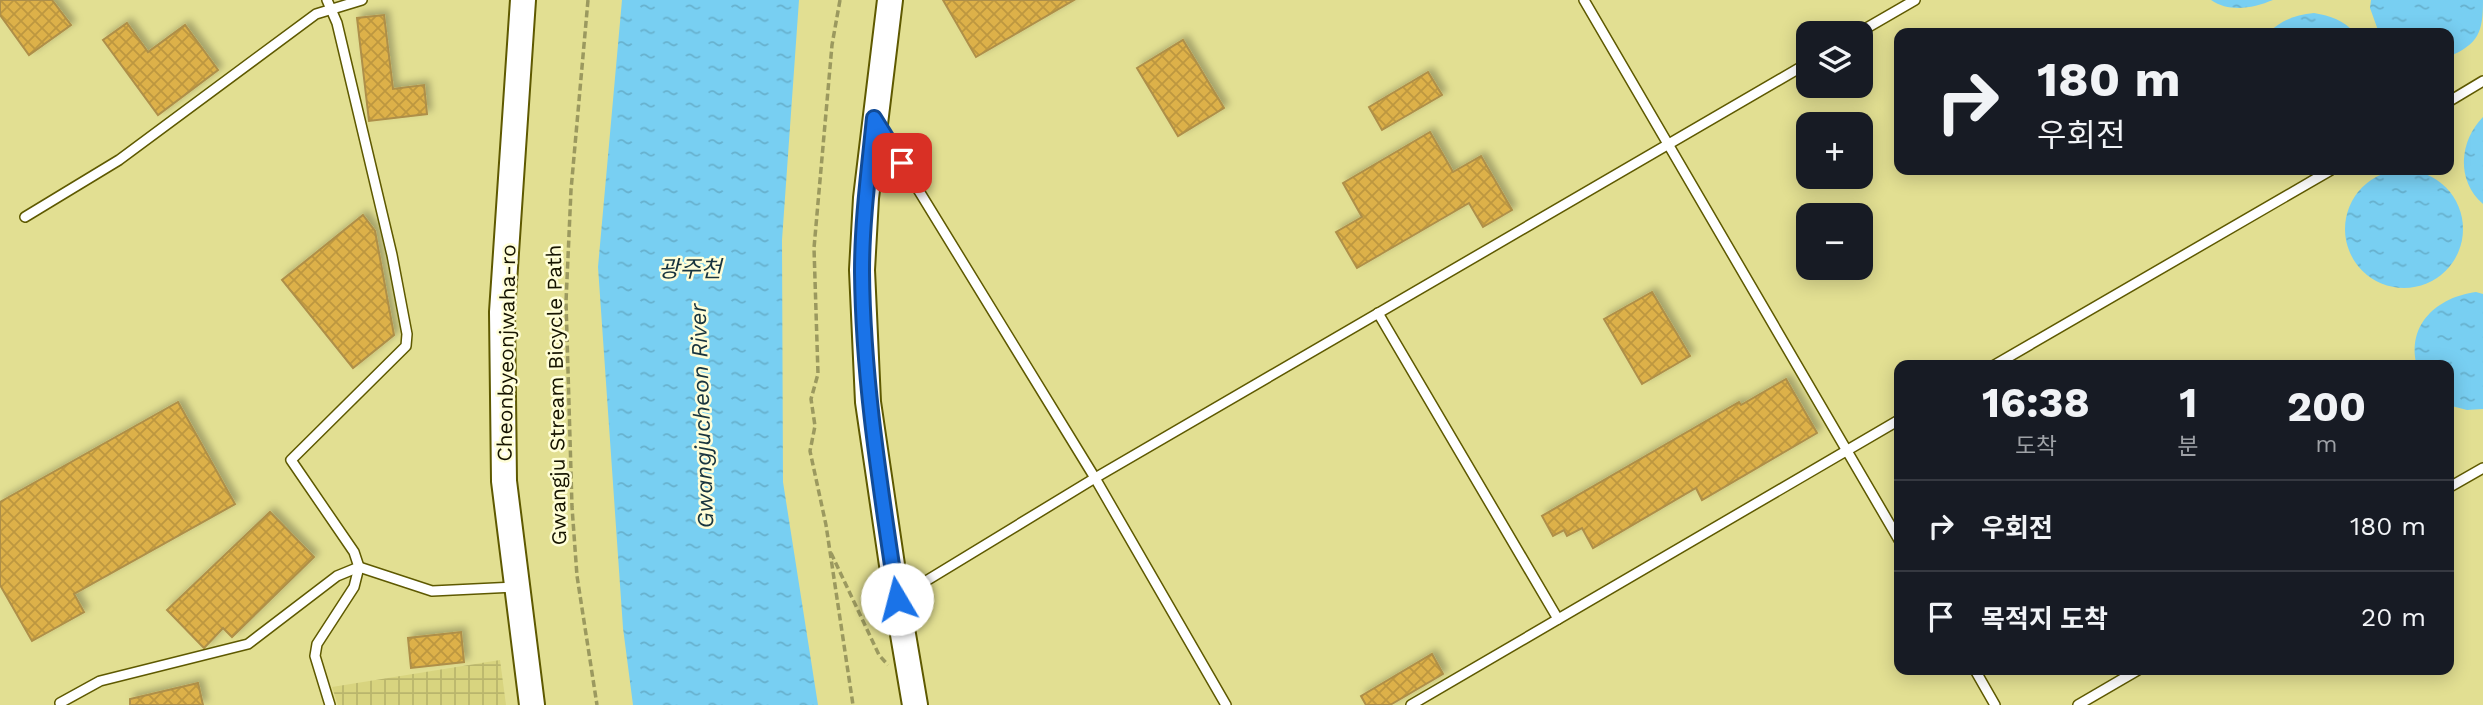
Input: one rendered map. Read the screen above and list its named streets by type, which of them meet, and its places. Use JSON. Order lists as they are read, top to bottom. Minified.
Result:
{"streets":{"street":["Cheonbyeonjwaha-ro"],"path":["Gwangju Stream Bicycle Path"]},"water":["광주천","Gwangjucheon River"],"page":{"map_buttons":["+","−"],"turn":["180 m","우회전"],"eta":["16:38","도착","1","분","200","m"],"list":[{"name":"우회전","value":"180 m"},{"name":"목적지 도착","value":"20 m"}]}}
